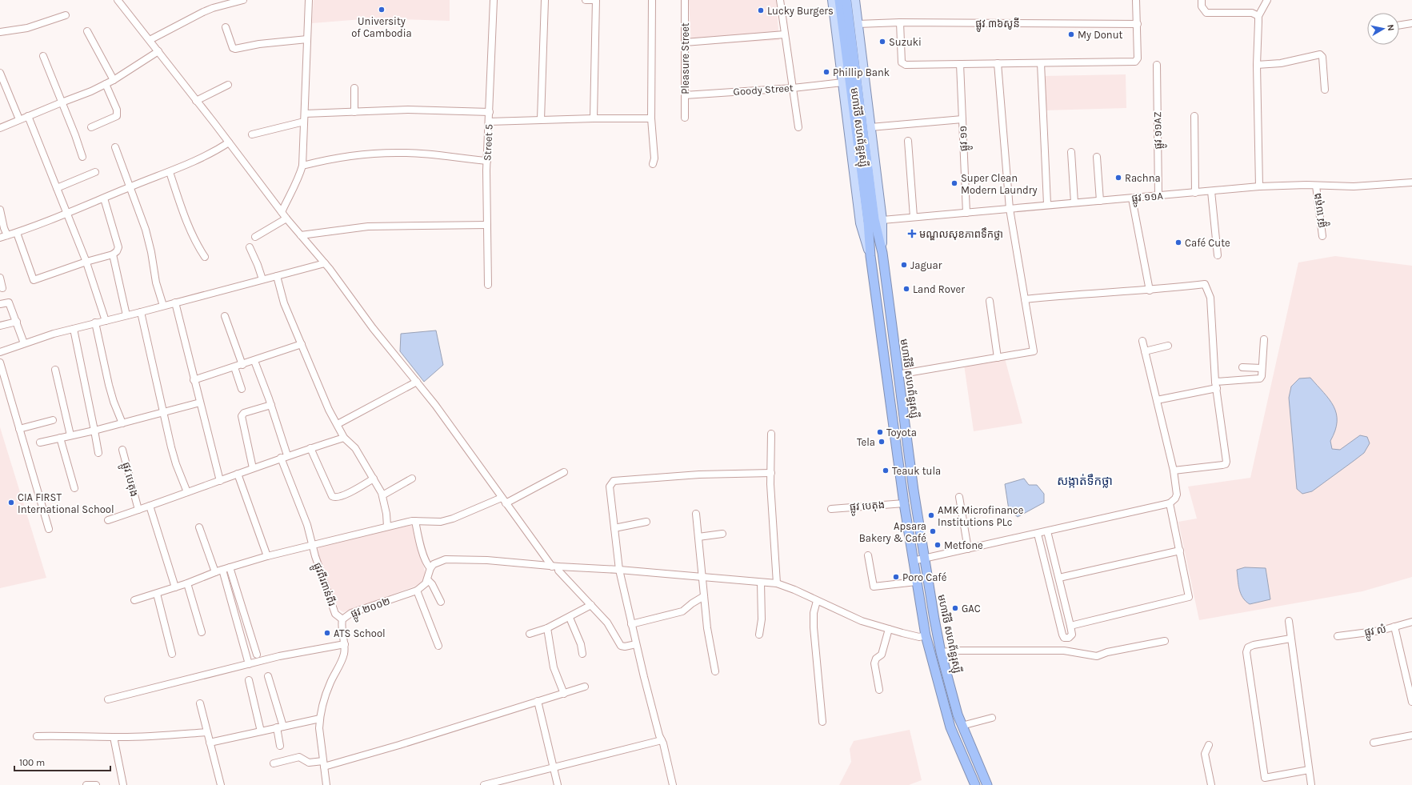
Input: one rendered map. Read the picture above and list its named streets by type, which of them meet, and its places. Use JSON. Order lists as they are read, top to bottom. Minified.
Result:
{"streets":{"highway":["មហាវិថី សហព័ន្ធរុស្ស៊ី"],"street":["ផ្លូវ ៣៦សូនី","Pleasure Street","Goody Street","ផ្លូវ ១១AZ","ផ្លូវ ១១","Street 5","ផ្លូវ ១១A","ផ្លូវ បេតុង","ផ្លូវពីរពាន់ពីរ","ផ្លូវ ២០០២","ផ្លូវ លំ"]},"crossings":[["ផ្លូវ ៣៦សូនី","មហាវិថី សហព័ន្ធរុស្ស៊ី"],["Pleasure Street","Goody Street"],["Goody Street","មហាវិថី សហព័ន្ធរុស្ស៊ី"],["មហាវិថី សហព័ន្ធរុស្ស៊ី","ផ្លូវ ១១A"],["មហាវិថី សហព័ន្ធរុស្ស៊ី","ផ្លូវ បេតុង"],["ផ្លូវ ១១AZ","ផ្លូវ ១១A"],["ផ្លូវ ១១","ផ្លូវ ១១A"],["ផ្លូវ ១១A","ផ្លូវ បេតុង"],["ផ្លូវពីរពាន់ពីរ","ផ្លូវ ២០០២"]],"districts":["សង្កាត់ទឹកថ្លា"],"places":{"other":["University of Cambodia","Lucky Burgers","My Donut","Suzuki","Phillip Bank","Rachna","Super Clean Modern Laundry","Café Cute","Jaguar","Land Rover","Toyota","Tela","Teauk tula","CIA FIRST International School","AMK Microfinance Institutions PLc","Apsara Bakery & Café","Metfone","Poro Café","GAC","ATS School"],"health":["មណ្ឌលសុខភាពទឹកថ្លា"]},"scale_bar":"100 m","north":"right"}
